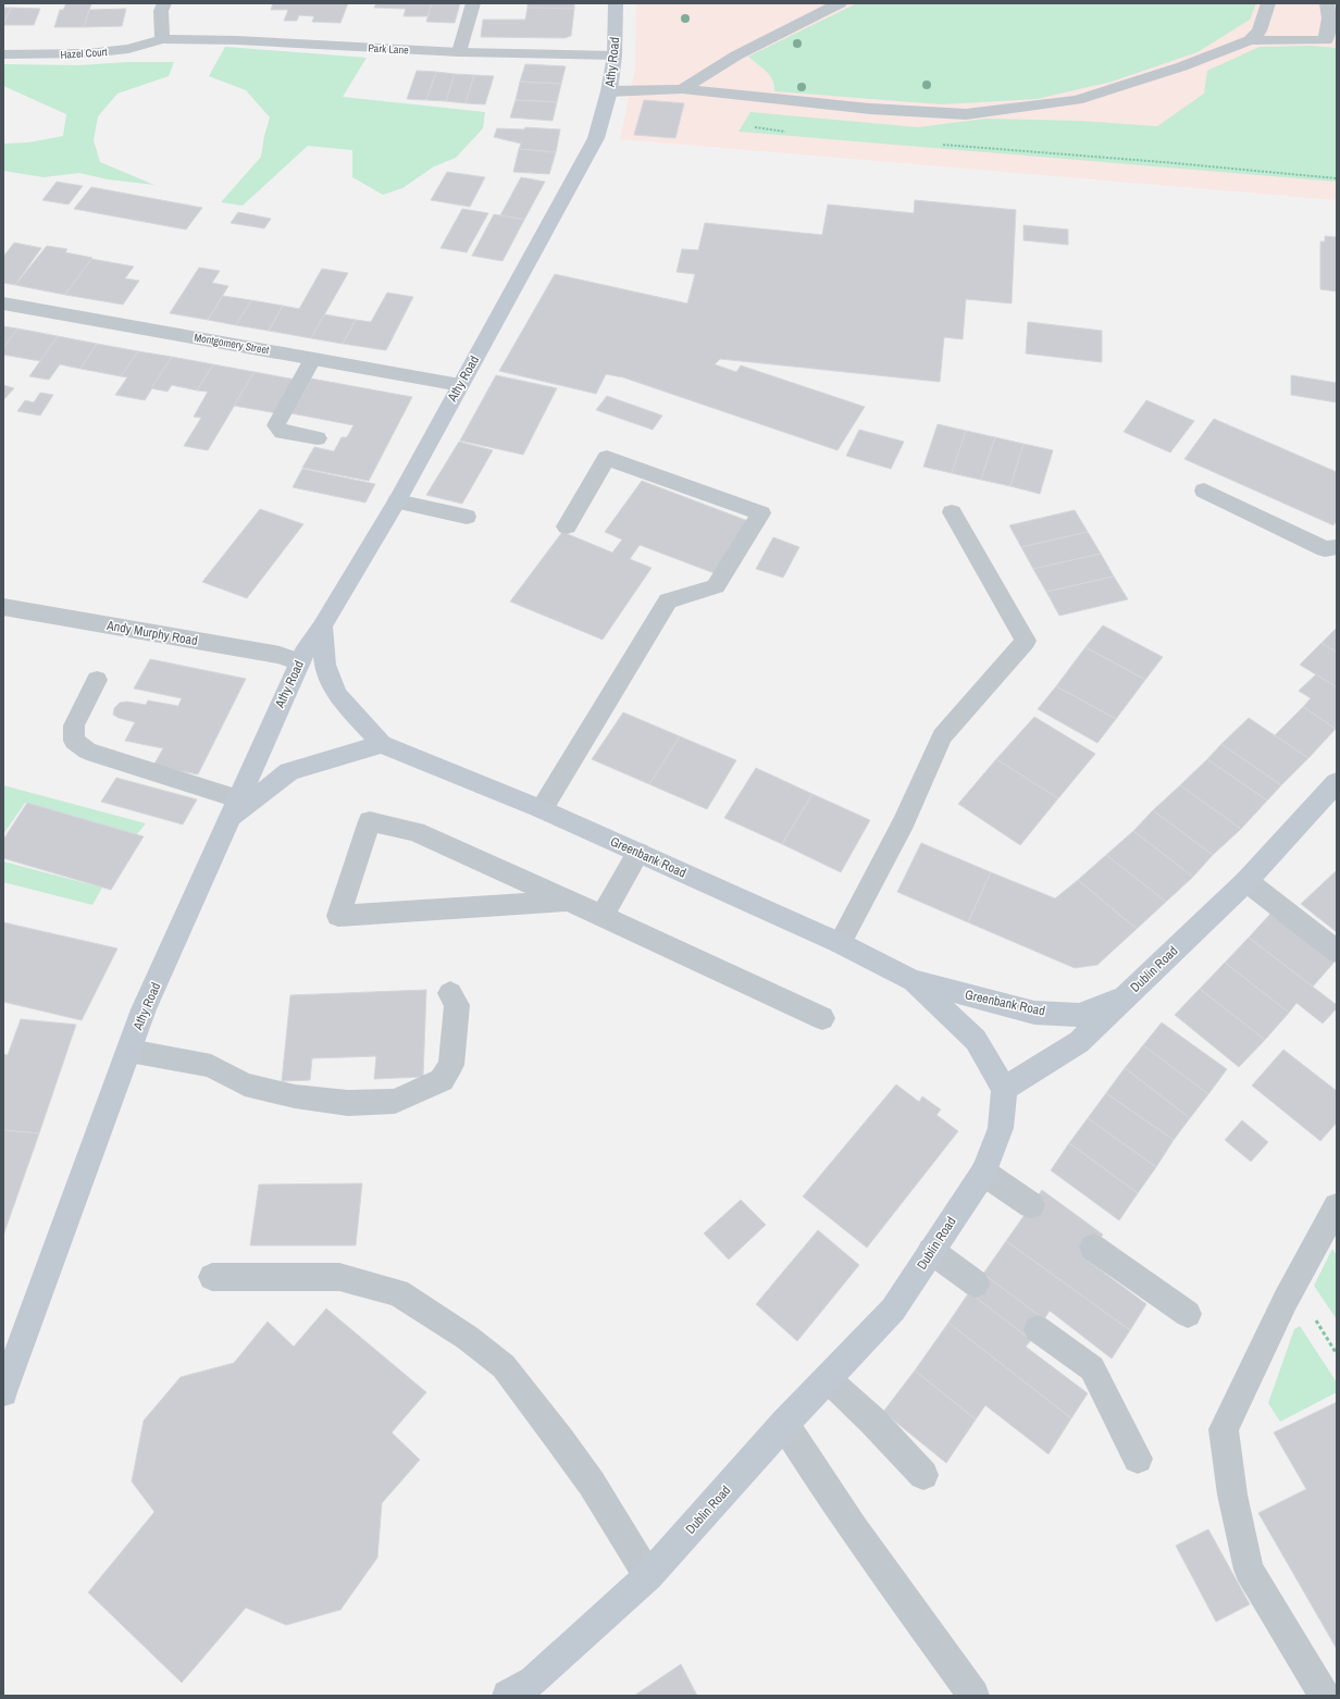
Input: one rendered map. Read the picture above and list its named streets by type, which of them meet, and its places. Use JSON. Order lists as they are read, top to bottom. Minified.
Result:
{"streets":{"main road":["Athy Road","Greenbank Road","Dublin Road"],"street":["Park Lane","Hazel Court","Montgomery Street","Andy Murphy Road"]},"crossings":[["Park Lane","Hazel Court"],["Park Lane","Athy Road"],["Athy Road","Montgomery Street"],["Athy Road","Andy Murphy Road"],["Athy Road","Greenbank Road"],["Greenbank Road","Dublin Road"]]}
